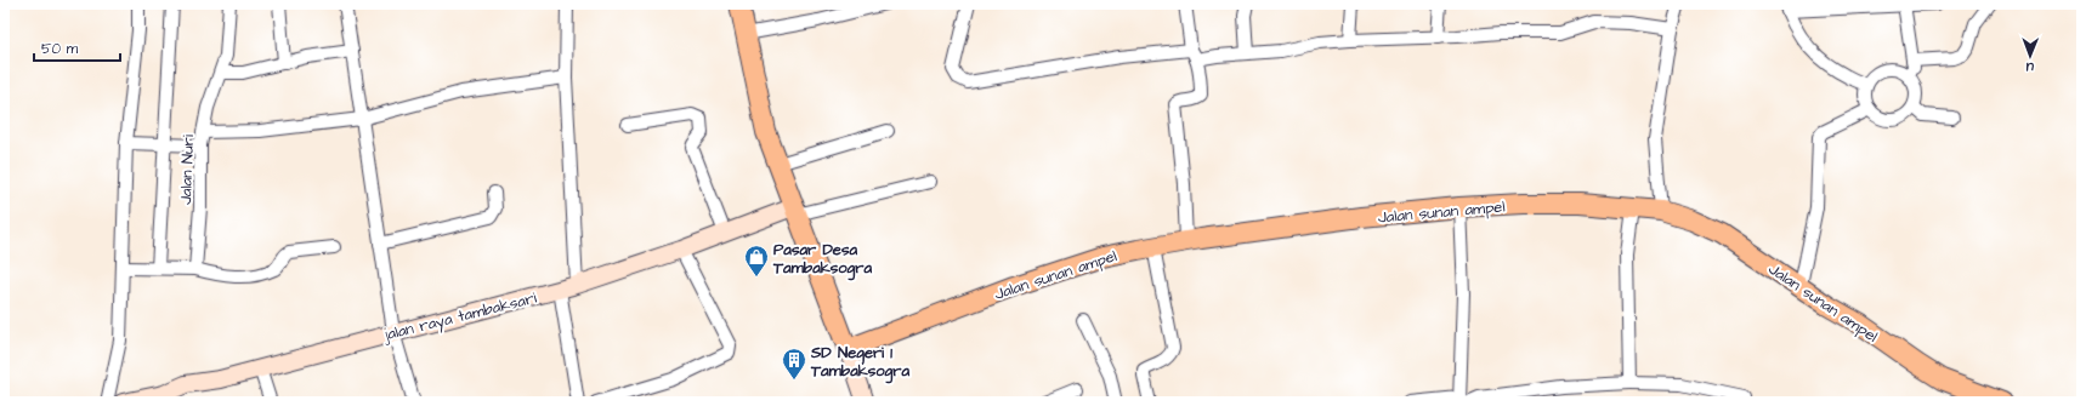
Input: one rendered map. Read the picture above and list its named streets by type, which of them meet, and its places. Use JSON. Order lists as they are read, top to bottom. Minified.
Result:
{"streets":{"main road":["Jalan sunan ampel"],"street":["Jalan Nuri","jalan raya tambaksari"]},"places":{"shop":["Pasar Desa Tambaksogra"],"building":["SD Negeri 1 Tambaksogra"]},"scale_bar":"50 m","north":"bottom"}
